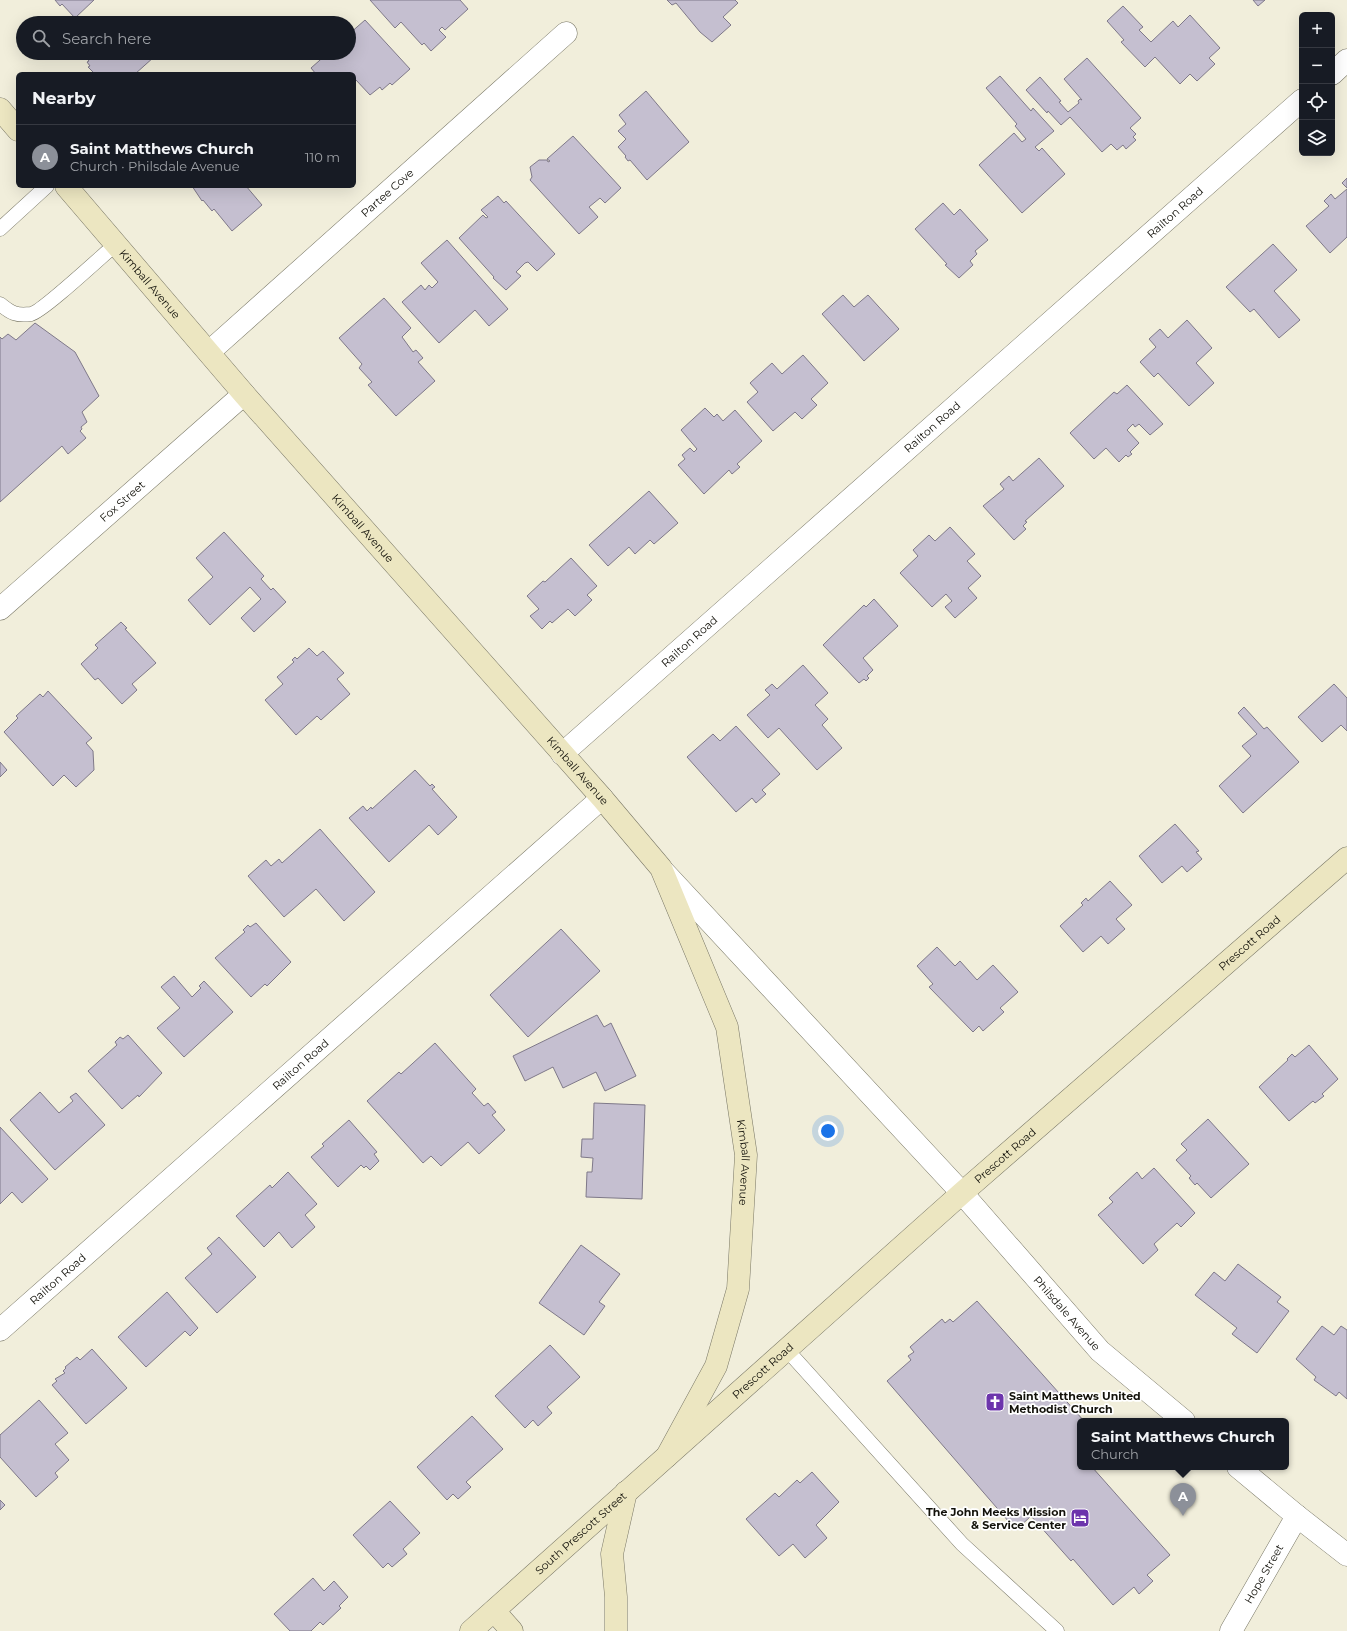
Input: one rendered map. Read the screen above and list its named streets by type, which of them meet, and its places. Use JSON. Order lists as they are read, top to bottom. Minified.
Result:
{"streets":{"main road":["Kimball Avenue","Prescott Road","South Prescott Street"],"street":["Partee Cove","Railton Road","Fox Street","Philsdale Avenue","Hope Street"]},"crossings":[["Partee Cove","Kimball Avenue"],["Railton Road","Kimball Avenue"],["Kimball Avenue","Fox Street"],["Kimball Avenue","Prescott Road"],["Kimball Avenue","Philsdale Avenue"],["Kimball Avenue","South Prescott Street"],["Prescott Road","Philsdale Avenue"],["Prescott Road","South Prescott Street"]],"places":{"church":["Saint Matthews United Methodist Church"],"hotel":["The John Meeks Mission & Service Center"]},"page":{"map_buttons":["+","−"],"search":"Search here","heading":"Nearby","list":[{"mark":"A","name":"Saint Matthews Church","note":"Church · Philsdale Avenue","value":"110 m"}],"popup":["Saint Matthews Church","Church"],"pins":"A"}}
